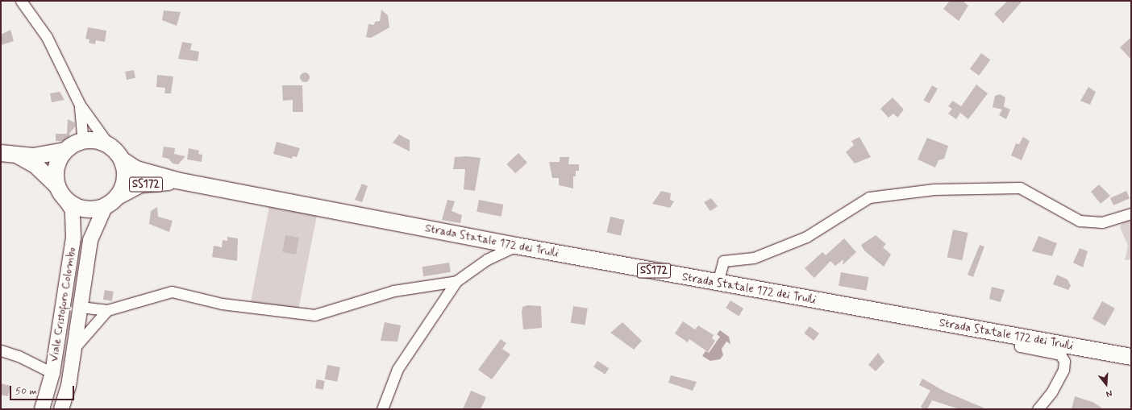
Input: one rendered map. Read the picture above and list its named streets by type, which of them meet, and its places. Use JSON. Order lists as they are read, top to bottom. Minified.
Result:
{"streets":{"main road":["SS172","Strada Statale 172 dei Trulli","Viale Cristoforo Colombo"]},"crossings":[["Strada Statale 172 dei Trulli","Viale Cristoforo Colombo"]],"scale_bar":"50 m","north":"bottom"}
